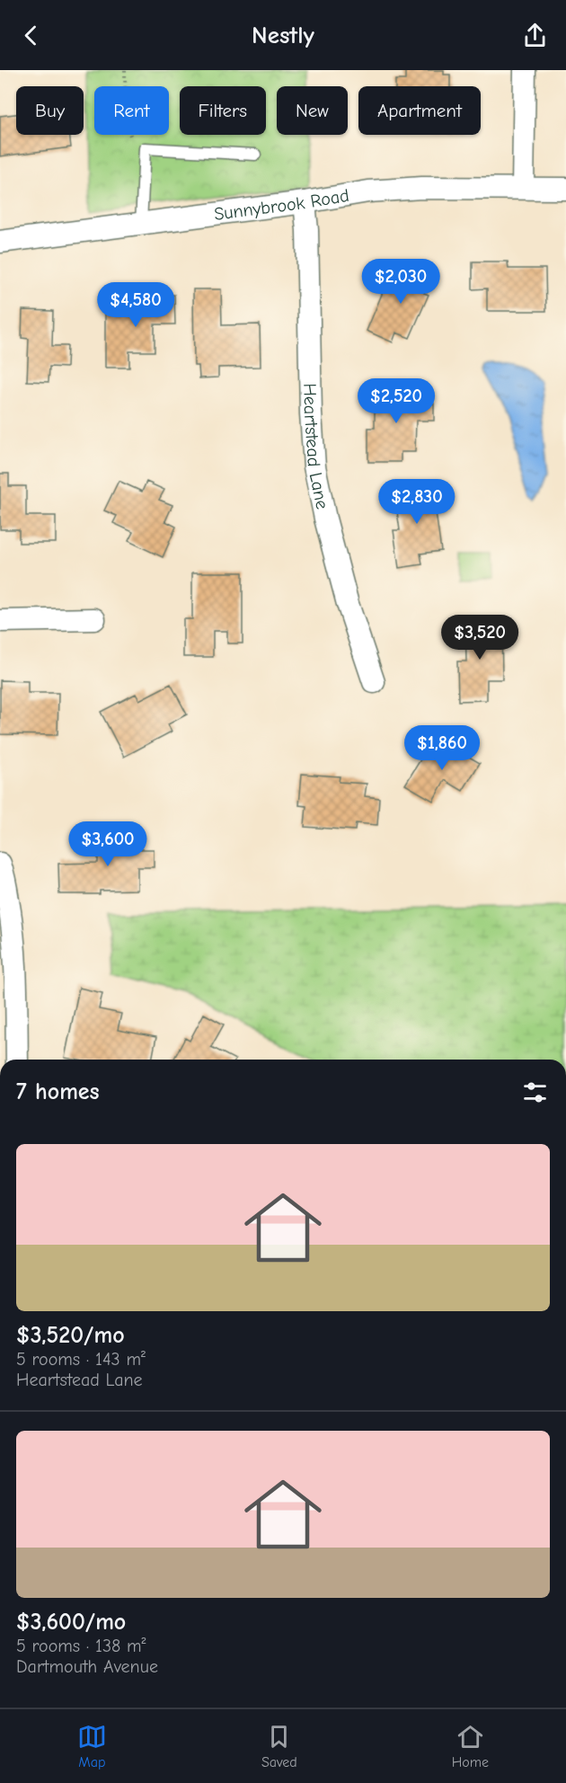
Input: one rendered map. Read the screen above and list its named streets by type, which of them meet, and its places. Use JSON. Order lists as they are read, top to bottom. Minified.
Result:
{"streets":{"street":["Sunnybrook Road","Heartstead Lane"]},"crossings":[["Sunnybrook Road","Heartstead Lane"]],"page":{"header":"Nestly","chip":["Buy","Rent","Filters","New","Apartment"],"price":["$2,030","$4,580","$2,520","$2,830","$3,520","$1,860","$3,600"],"heading":"7 homes","list":[{"name":"$3,520/mo","note":"5 rooms · 143 m² · Heartstead Lane"},{"name":"$3,600/mo","note":"5 rooms · 138 m² · Dartmouth Avenue"}],"tabs":["Map","Saved","Home"]}}
